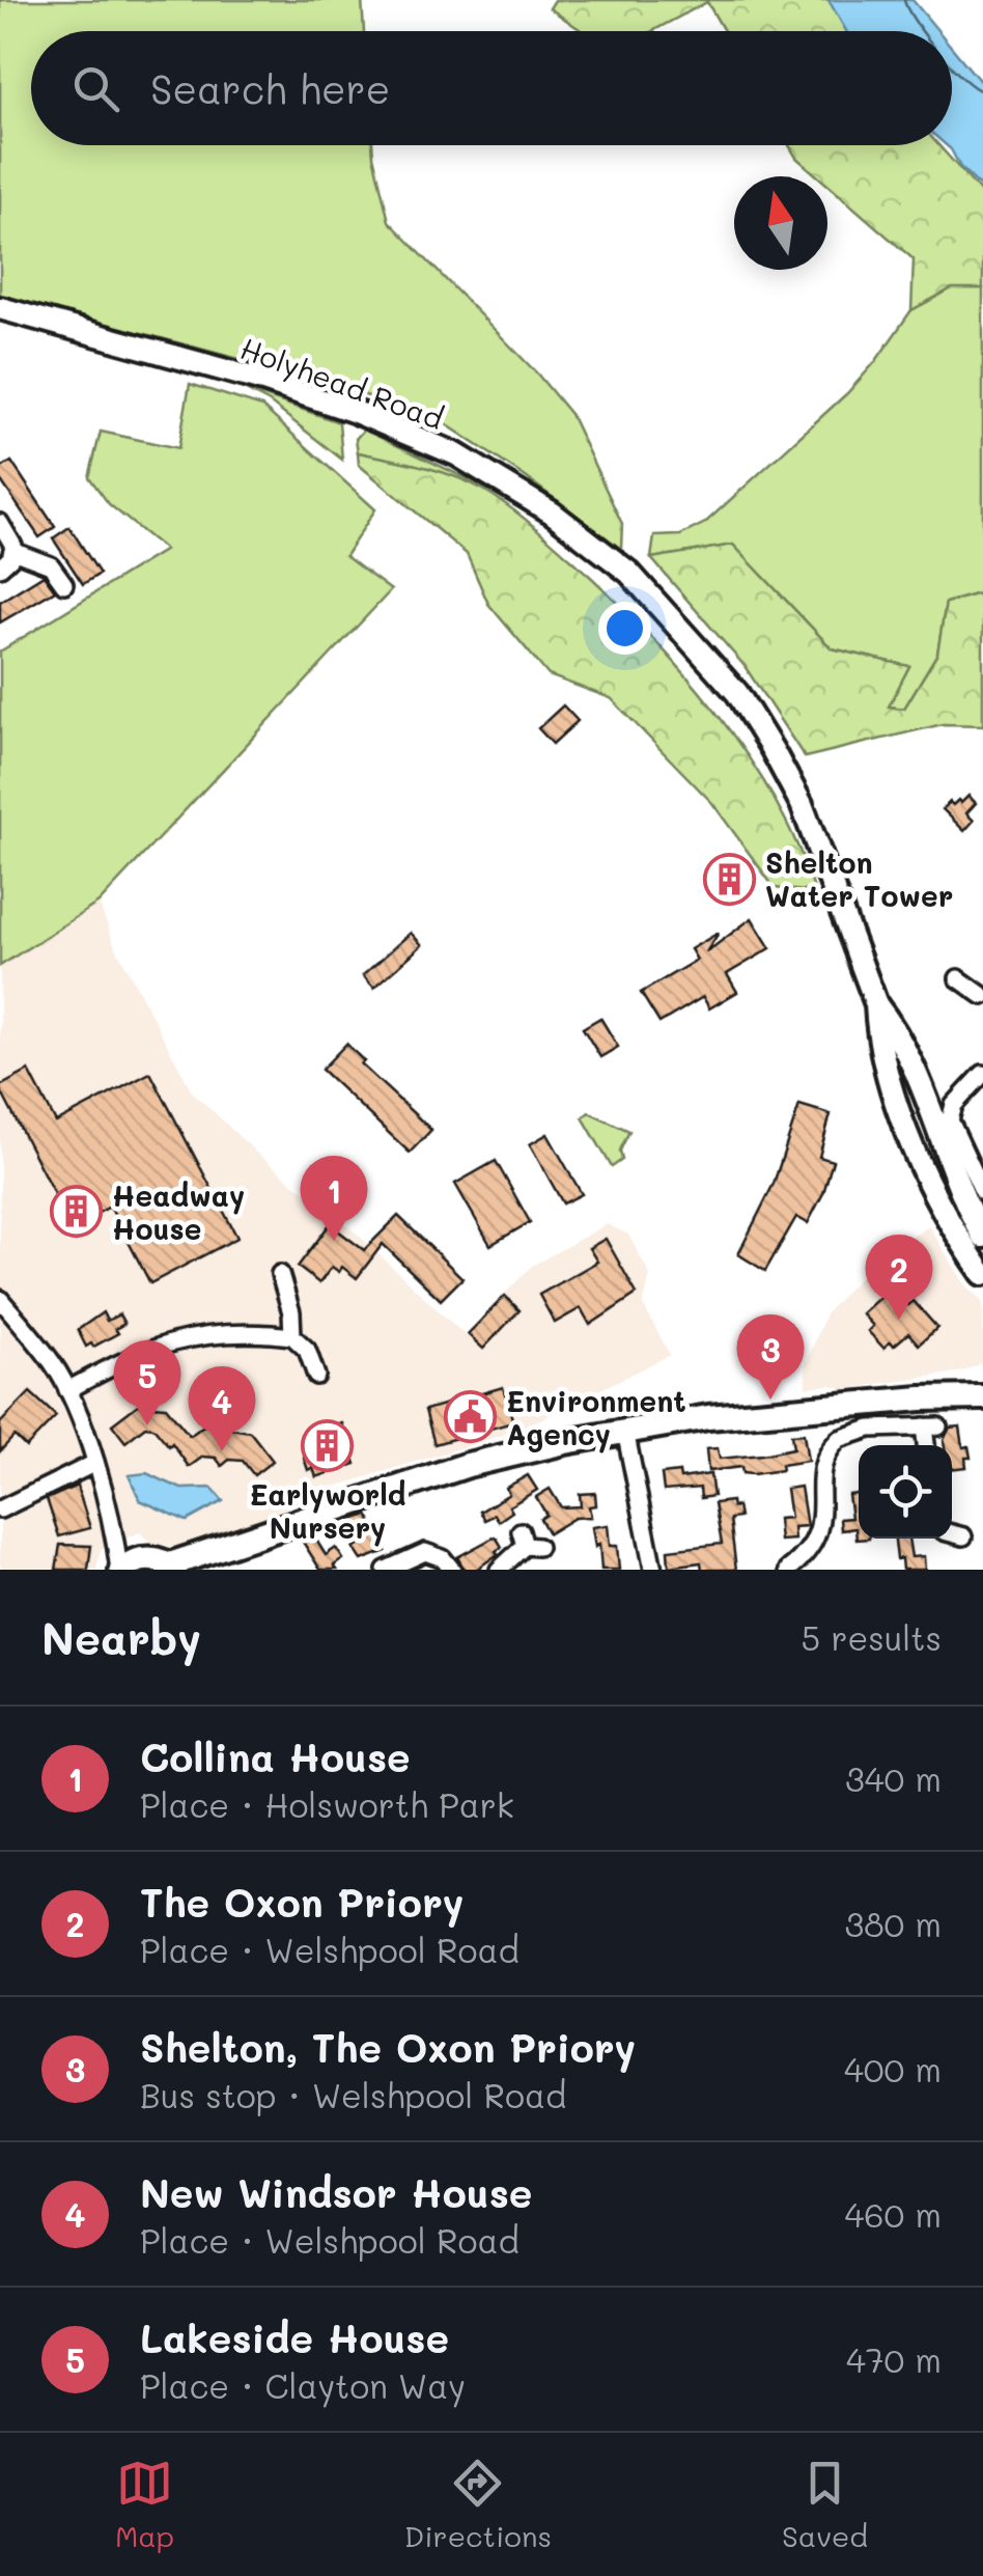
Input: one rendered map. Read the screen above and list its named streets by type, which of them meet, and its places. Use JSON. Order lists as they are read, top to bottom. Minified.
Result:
{"streets":{"main road":["Holyhead Road"]},"places":{"building":["Shelton Water Tower","Headway House","Earlyworld Nursery"],"public building":["Environment Agency"]},"north":"top","page":{"search":"Search here","pins":["1","2","3","5","4"],"heading":["Nearby","5 results"],"list":[{"mark":"1","name":"Collina House","note":"Place · Holsworth Park","value":"340 m"},{"mark":"2","name":"The Oxon Priory","note":"Place · Welshpool Road","value":"380 m"},{"mark":"3","name":"Shelton, The Oxon Priory","note":"Bus stop · Welshpool Road","value":"400 m"},{"mark":"4","name":"New Windsor House","note":"Place · Welshpool Road","value":"460 m"},{"mark":"5","name":"Lakeside House","note":"Place · Clayton Way","value":"470 m"}],"nav":["Map","Directions","Saved"]}}
